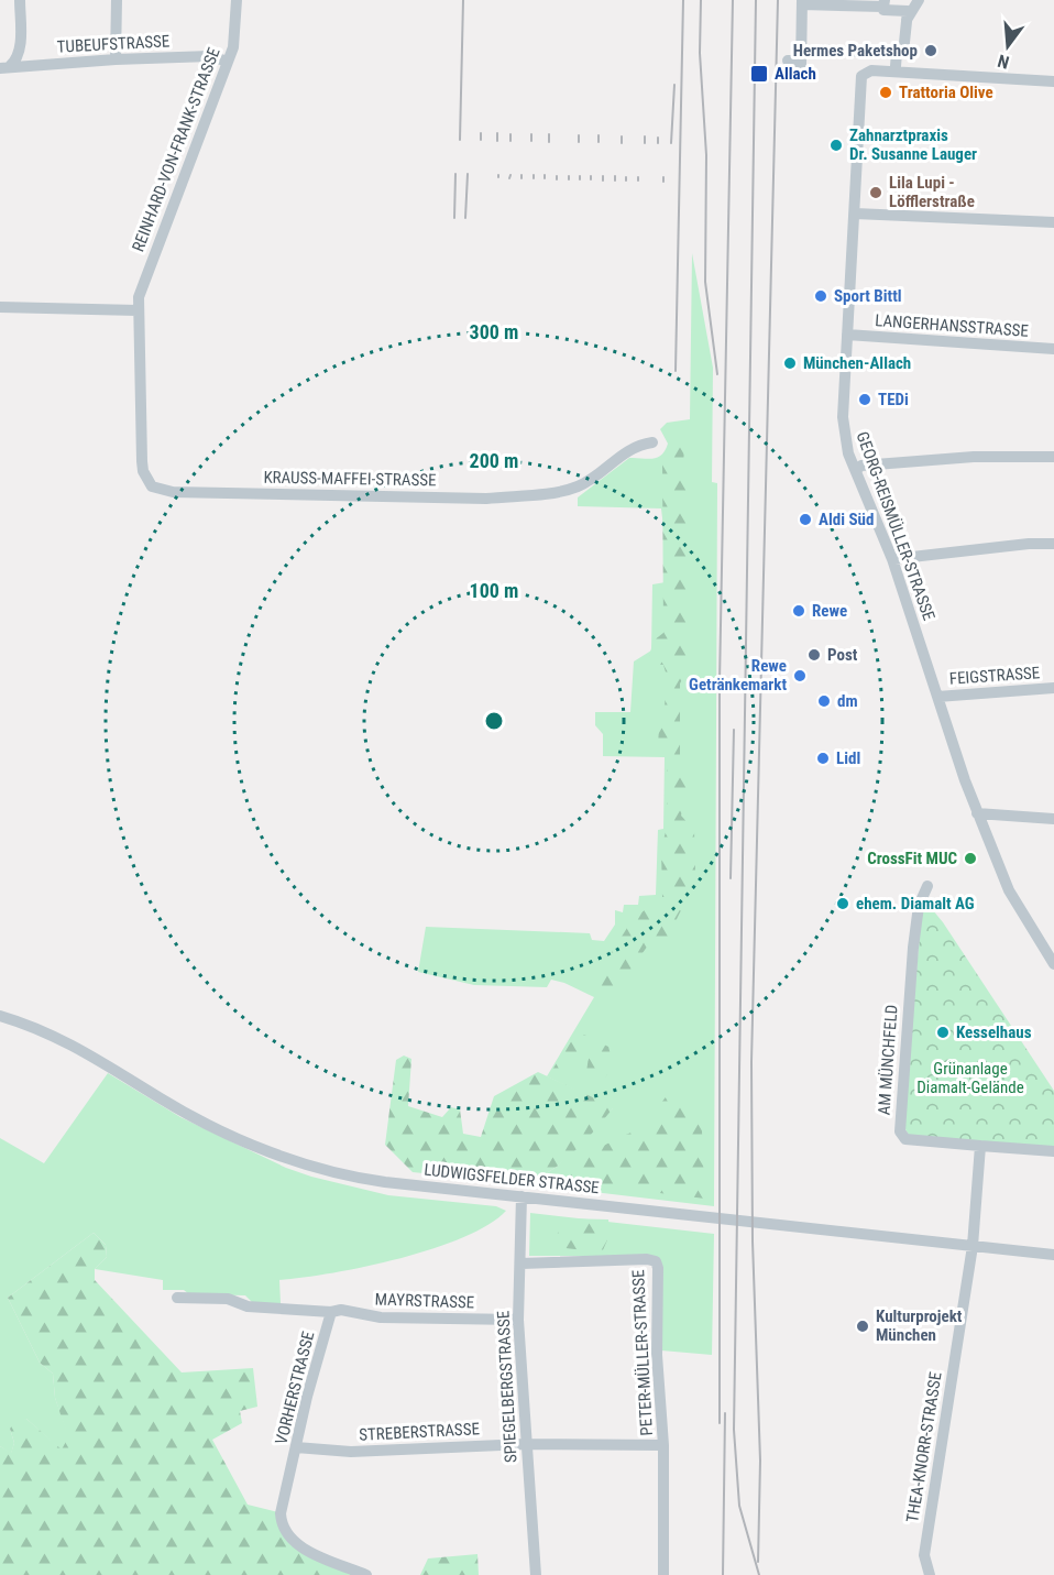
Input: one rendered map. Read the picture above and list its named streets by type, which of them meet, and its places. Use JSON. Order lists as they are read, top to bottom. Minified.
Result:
{"streets":{"street":["TUBEUFSTRASSE","REINHARD-VON-FRANK-STRASSE","LANGERHANSSTRASSE","KRAUSS-MAFFEI-STRASSE","GEORG-REISMÜLLER-STRASSE","FEIGSTRASSE","AM MÜNCHFELD","LUDWIGSFELDER STRASSE","MAYRSTRASSE","PETER-MÜLLER-STRASSE","SPIEGELBERGSTRASSE","VORHERSTRASSE","STREBERSTRASSE","THEA-KNORR-STRASSE"]},"crossings":[["TUBEUFSTRASSE","REINHARD-VON-FRANK-STRASSE"],["REINHARD-VON-FRANK-STRASSE","KRAUSS-MAFFEI-STRASSE"],["LANGERHANSSTRASSE","GEORG-REISMÜLLER-STRASSE"],["GEORG-REISMÜLLER-STRASSE","FEIGSTRASSE"],["LUDWIGSFELDER STRASSE","SPIEGELBERGSTRASSE"],["LUDWIGSFELDER STRASSE","THEA-KNORR-STRASSE"],["MAYRSTRASSE","SPIEGELBERGSTRASSE"],["MAYRSTRASSE","VORHERSTRASSE"],["PETER-MÜLLER-STRASSE","SPIEGELBERGSTRASSE"],["PETER-MÜLLER-STRASSE","STREBERSTRASSE"],["SPIEGELBERGSTRASSE","STREBERSTRASSE"],["VORHERSTRASSE","STREBERSTRASSE"]],"parks":["Grünanlage Diamalt-Gelände"],"places":{"other":["Hermes Paketshop","Trattoria Olive","Zahnarztpraxis Dr. Susanne Lauger","Lila Lupi - Löfflerstraße","Sport Bittl","München-Allach","TEDi","Aldi Süd","Rewe","Post","Rewe Getränkemarkt","dm","Lidl","CrossFit MUC","ehem. Diamalt AG","Kesselhaus","Kulturprojekt München"],"transit":["Allach"]},"north":"bottom","rings":["300 m","200 m","100 m"]}
